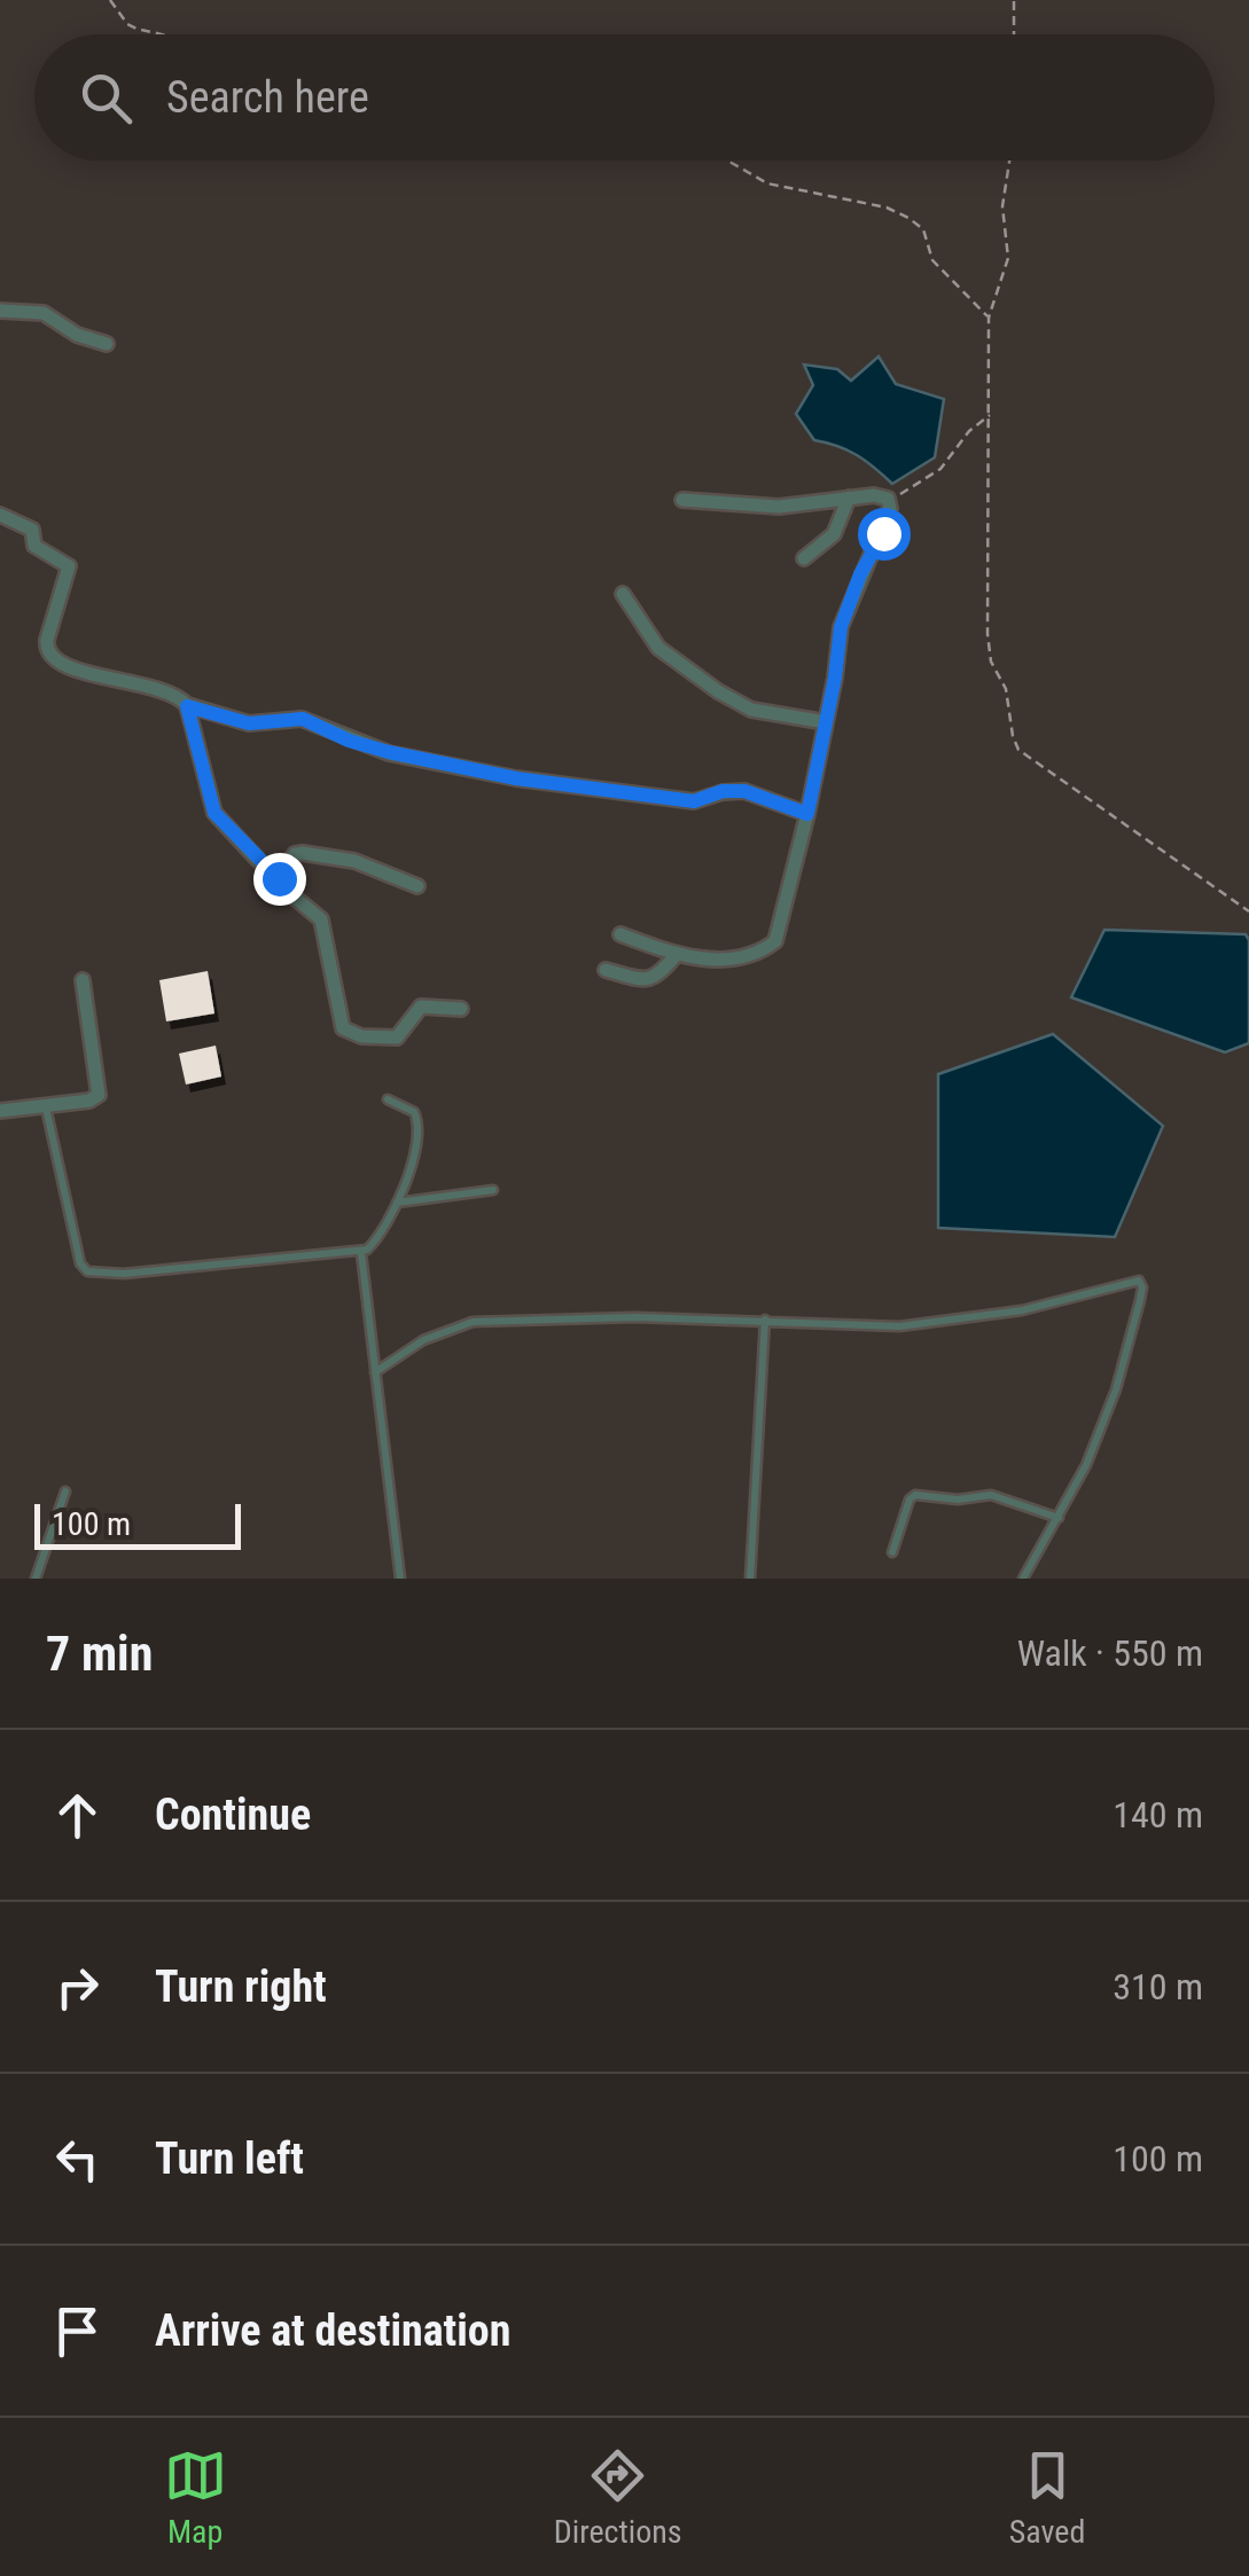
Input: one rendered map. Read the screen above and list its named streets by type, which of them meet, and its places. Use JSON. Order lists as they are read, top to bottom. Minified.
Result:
{"scale_bar":"100 m","page":{"search":"Search here","scale":"100 m","heading":["7 min","Walk · 550 m"],"list":[["Continue","140 m"],["Turn right","310 m"],["Turn left","100 m"],"Arrive at destination"],"nav":["Map","Directions","Saved"]}}
